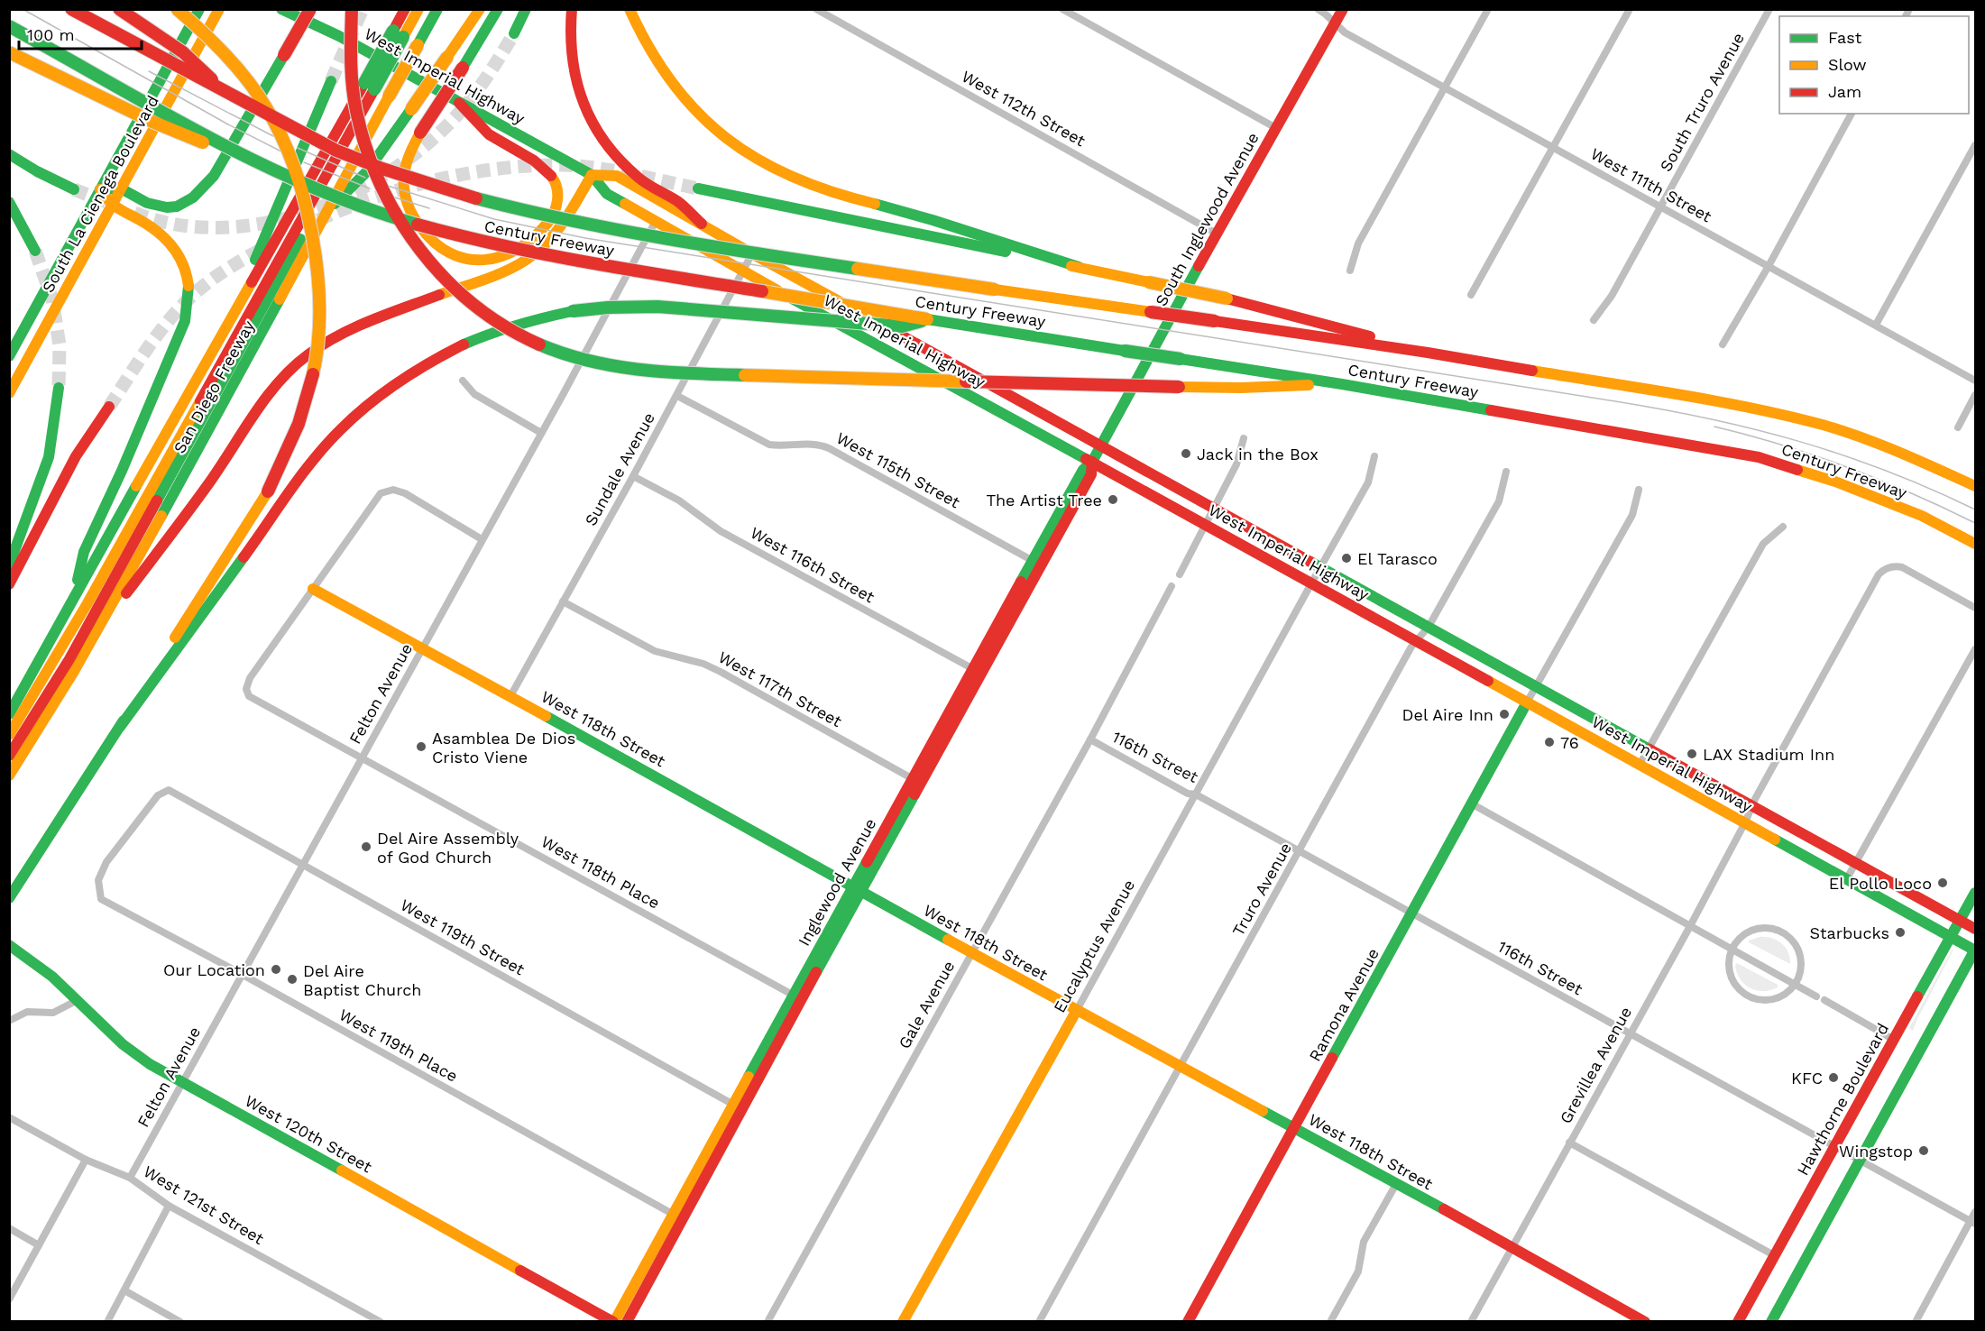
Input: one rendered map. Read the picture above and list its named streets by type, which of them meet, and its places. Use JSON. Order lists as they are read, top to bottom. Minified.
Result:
{"streets":{"main road":["West Imperial Highway","South La Cienega Boulevard","South Inglewood Avenue","Century Freeway","San Diego Freeway","West 118th Street","Inglewood Avenue","Eucalyptus Avenue","Ramona Avenue","Hawthorne Boulevard","West 120th Street"],"street":["South Truro Avenue","West 112th Street","West 111th Street","Sundale Avenue","West 115th Street","West 116th Street","West 117th Street","Felton Avenue","116th Street","West 118th Place","Truro Avenue","West 119th Street","Gale Avenue","West 119th Place","Grevillea Avenue","West 121st Street"]},"crossings":[["West Imperial Highway","South Inglewood Avenue"],["West Imperial Highway","Sundale Avenue"],["West Imperial Highway","Felton Avenue"],["West Imperial Highway","Inglewood Avenue"],["West Imperial Highway","Truro Avenue"],["West Imperial Highway","Eucalyptus Avenue"],["West Imperial Highway","Ramona Avenue"],["West Imperial Highway","Grevillea Avenue"],["West Imperial Highway","Hawthorne Boulevard"],["South Truro Avenue","West 111th Street"],["West 112th Street","South Inglewood Avenue"],["West 111th Street","South Inglewood Avenue"],["South Inglewood Avenue","Century Freeway"],["South Inglewood Avenue","Inglewood Avenue"],["Sundale Avenue","West 115th Street"],["Sundale Avenue","West 116th Street"],["Sundale Avenue","West 117th Street"],["Sundale Avenue","West 118th Street"],["West 115th Street","Inglewood Avenue"],["West 116th Street","Inglewood Avenue"],["West 117th Street","Inglewood Avenue"],["Felton Avenue","West 118th Street"],["Felton Avenue","West 118th Place"],["Felton Avenue","West 119th Street"],["Felton Avenue","West 119th Place"],["Felton Avenue","West 120th Street"],["Felton Avenue","West 121st Street"],["West 118th Street","West 118th Place"],["West 118th Street","Inglewood Avenue"],["West 118th Street","Truro Avenue"],["West 118th Street","Eucalyptus Avenue"],["West 118th Street","Gale Avenue"],["West 118th Street","Ramona Avenue"],["West 118th Street","Grevillea Avenue"],["116th Street","Truro Avenue"],["116th Street","Eucalyptus Avenue"],["116th Street","Gale Avenue"],["116th Street","Ramona Avenue"],["116th Street","Grevillea Avenue"],["116th Street","Hawthorne Boulevard"],["West 118th Place","Inglewood Avenue"],["Inglewood Avenue","West 119th Street"],["Inglewood Avenue","West 119th Place"],["Inglewood Avenue","West 120th Street"],["West 119th Street","West 119th Place"]],"places":["Jack in the Box","The Artist Tree","El Tarasco","Del Aire Inn","76","Asamblea De Dios Cristo Viene","LAX Stadium Inn","Del Aire Assembly of God Church","El Pollo Loco","Starbucks","Our Location","Del Aire Baptist Church","KFC","Wingstop"],"legend":["Fast","Slow","Jam"],"scale_bar":"100 m"}
